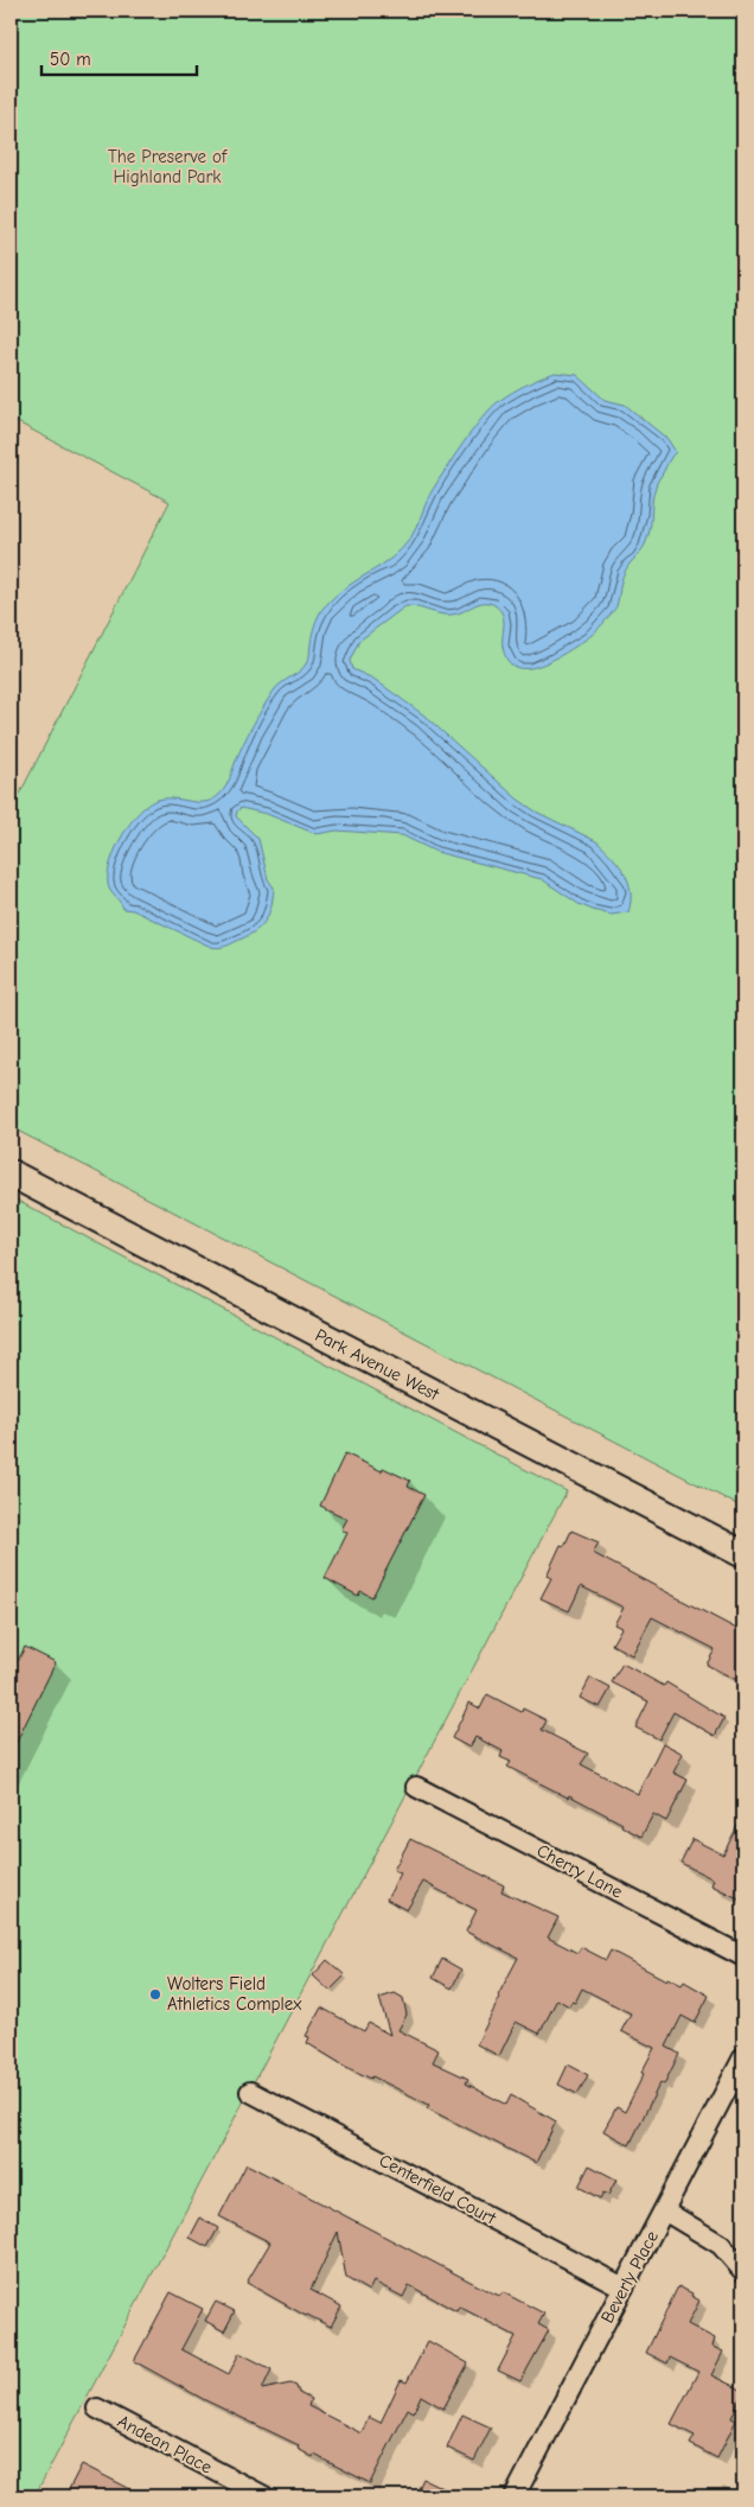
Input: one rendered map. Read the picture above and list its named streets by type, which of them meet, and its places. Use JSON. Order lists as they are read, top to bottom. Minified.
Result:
{"streets":{"street":["Park Avenue West","Cherry Lane","Centerfield Court","Beverly Place","Andean Place"]},"crossings":[["Centerfield Court","Beverly Place"]],"parks":["The Preserve of Highland Park"],"places":["Wolters Field Athletics Complex"],"scale_bar":"50 m"}
